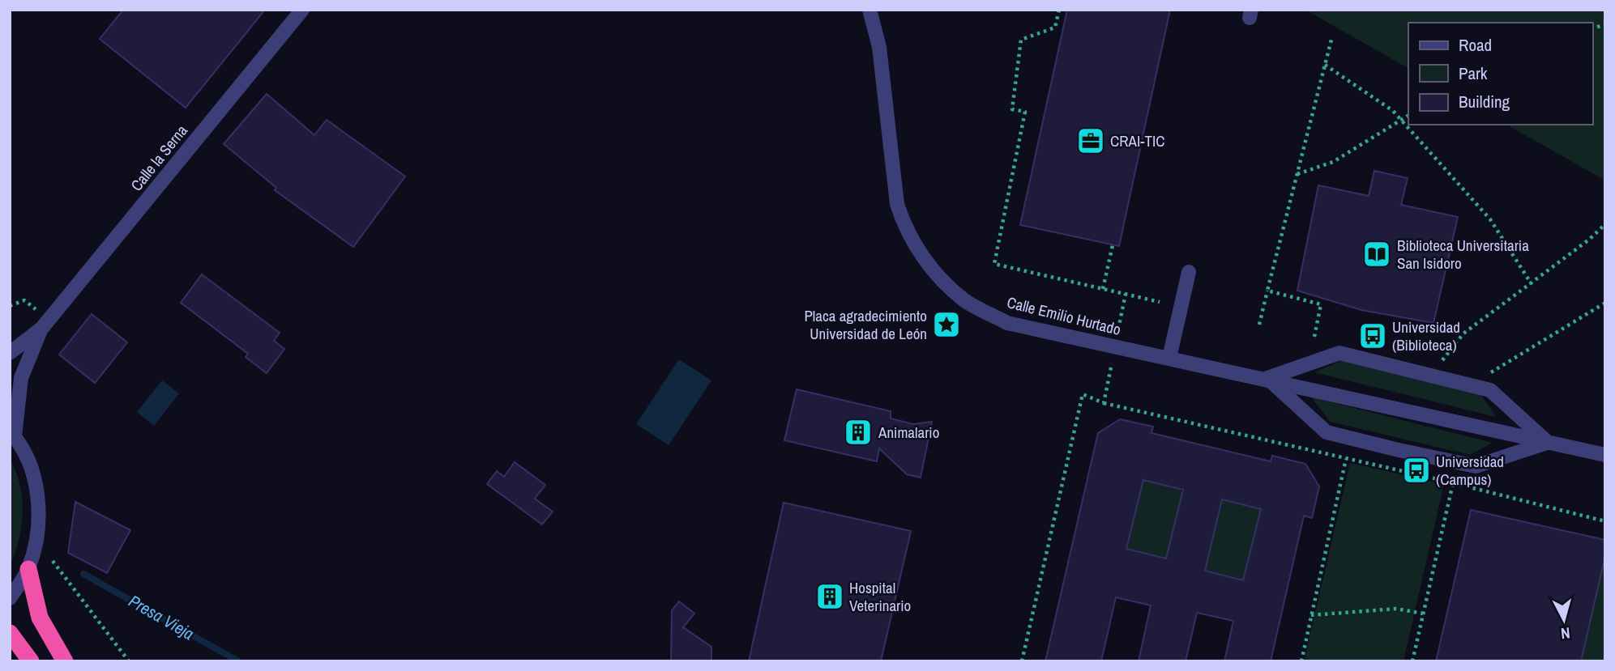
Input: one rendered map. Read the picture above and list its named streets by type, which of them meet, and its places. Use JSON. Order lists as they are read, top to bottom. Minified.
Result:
{"streets":{"street":["Calle la Serna","Calle Emilio Hurtado"]},"water":["Presa Vieja"],"places":{"office":["CRAI-TIC"],"library":["Biblioteca Universitaria San Isidoro"],"place":["Placa agradecimiento Universidad de León"],"bus stop":["Universidad (Biblioteca)","Universidad (Campus)"],"building":["Animalario","Hospital Veterinario"]},"legend":["Road","Park","Building"],"north":"bottom"}
